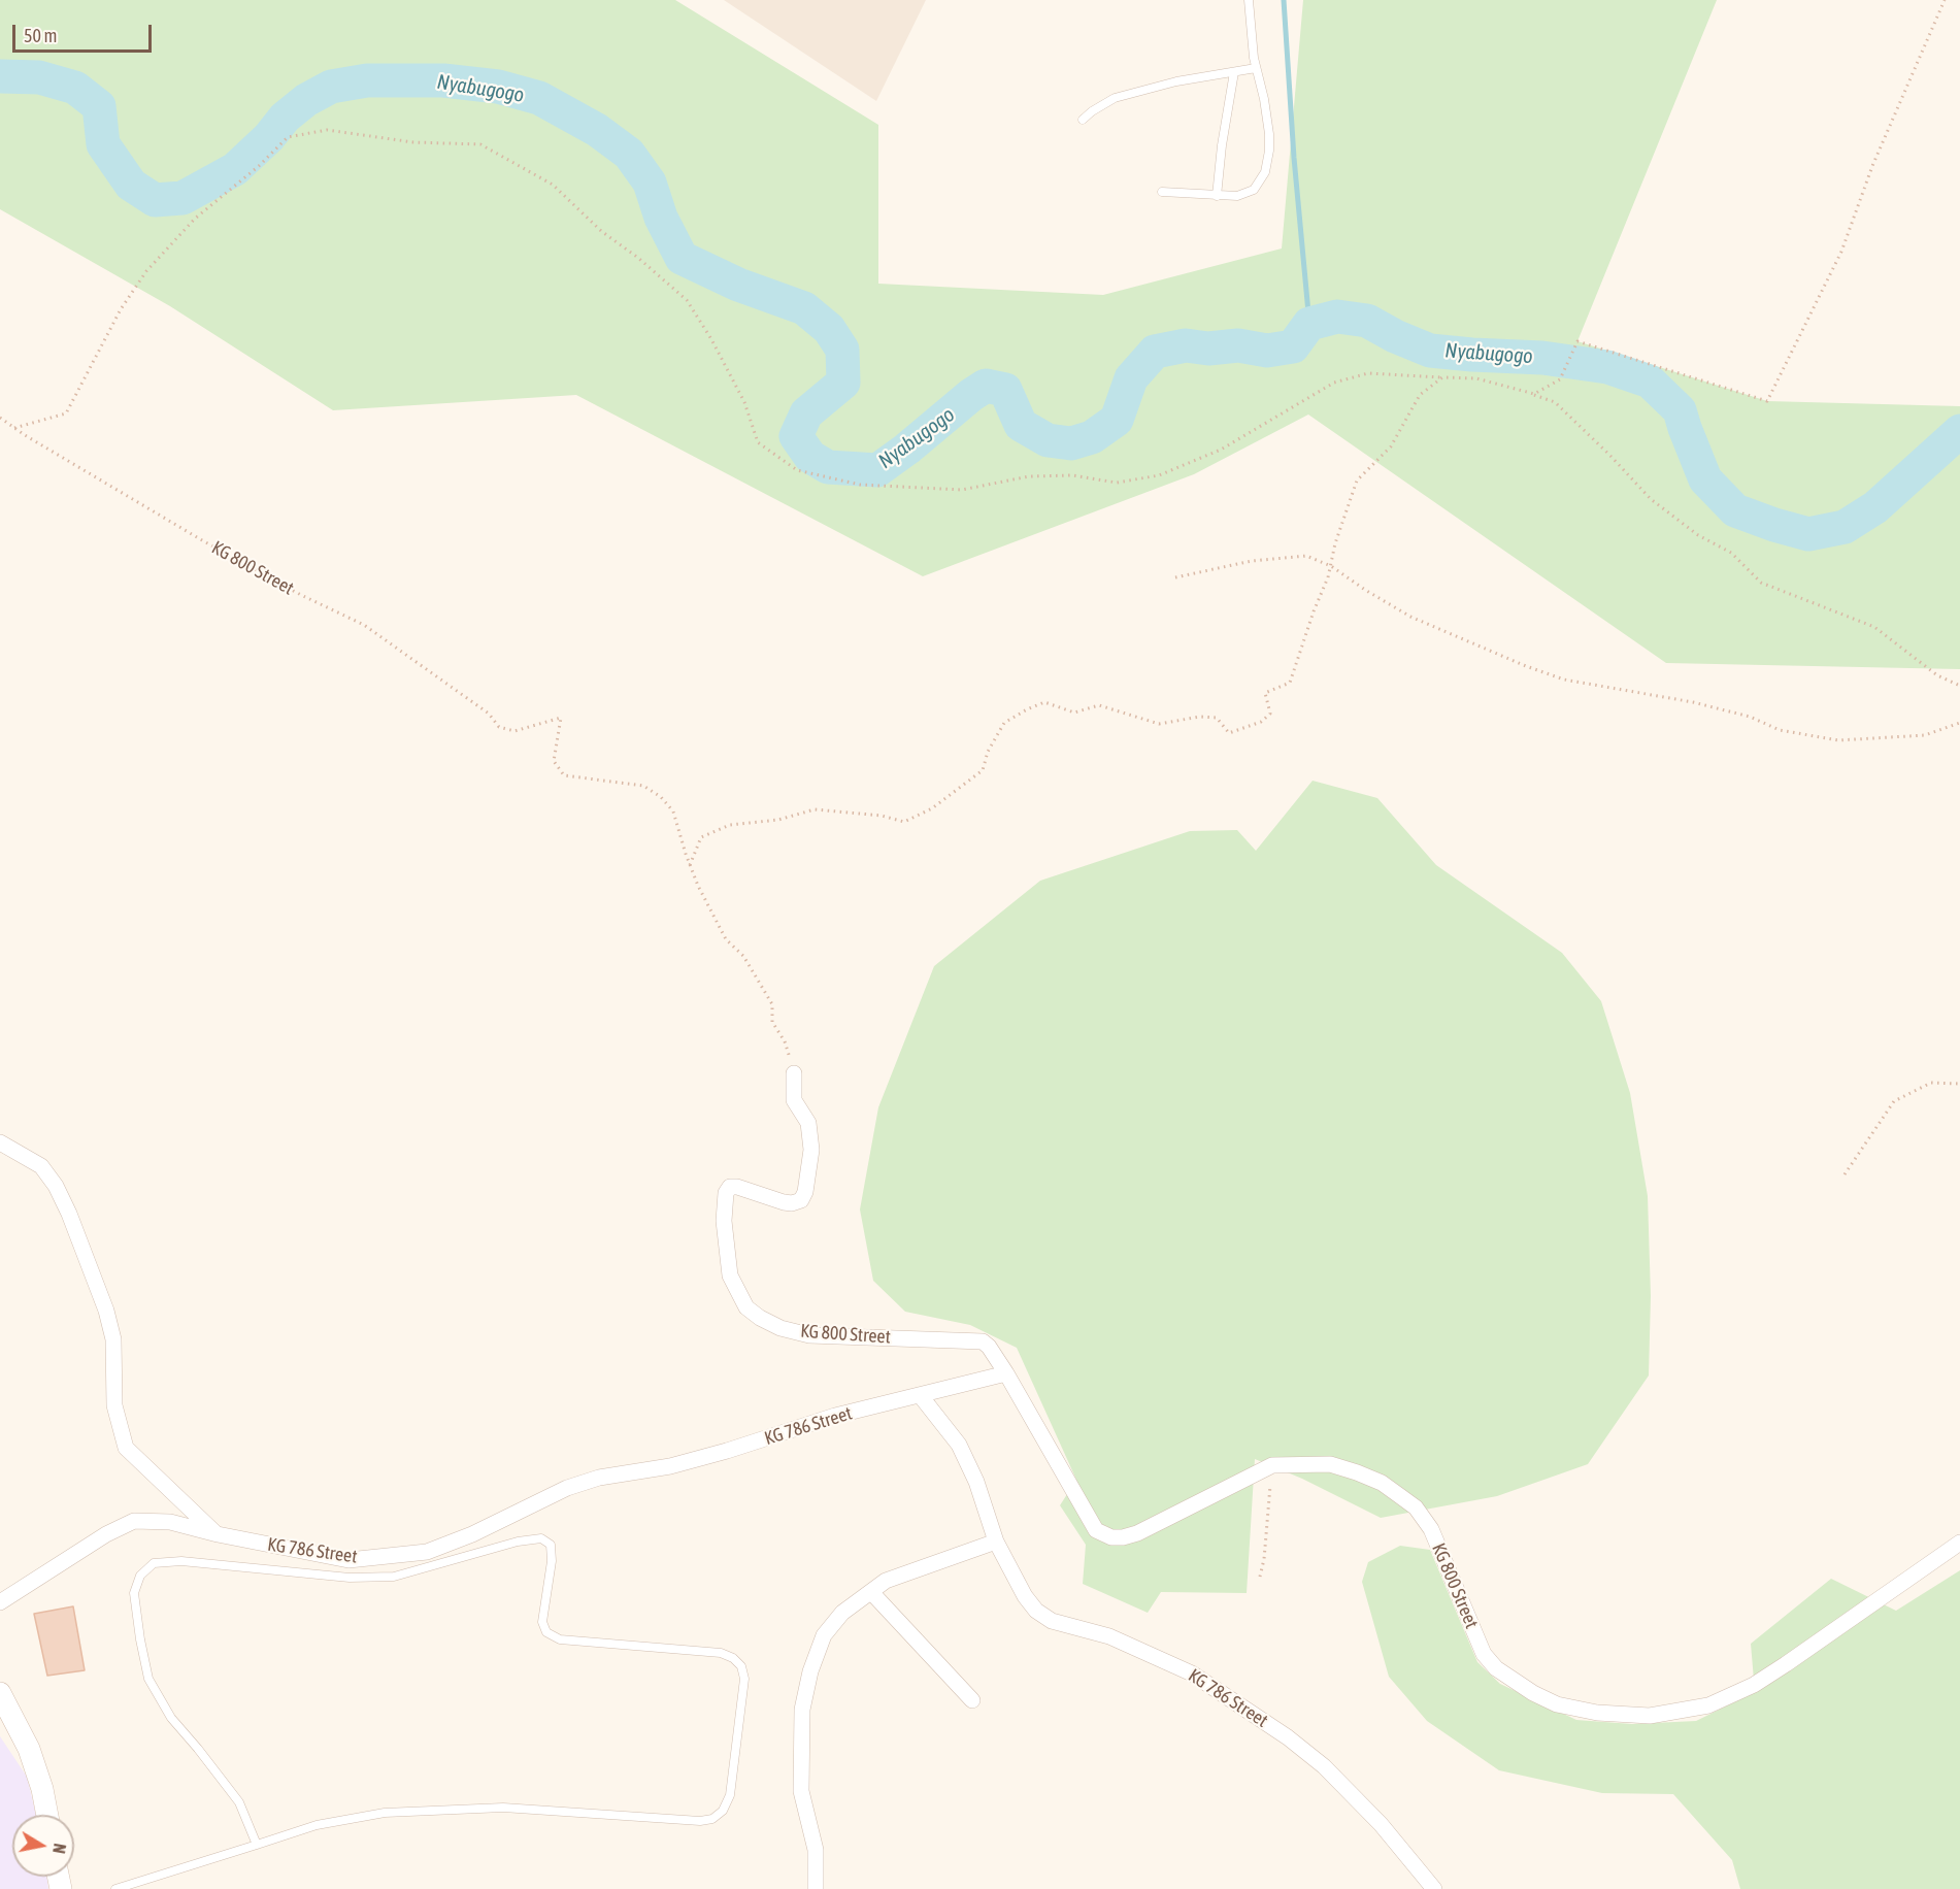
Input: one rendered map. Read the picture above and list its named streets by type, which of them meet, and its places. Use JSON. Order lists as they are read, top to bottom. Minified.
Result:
{"streets":{"street":["KG 800 Street","KG 786 Street"]},"water":["Nyabugogo"],"scale_bar":"50 m","north":"right"}
